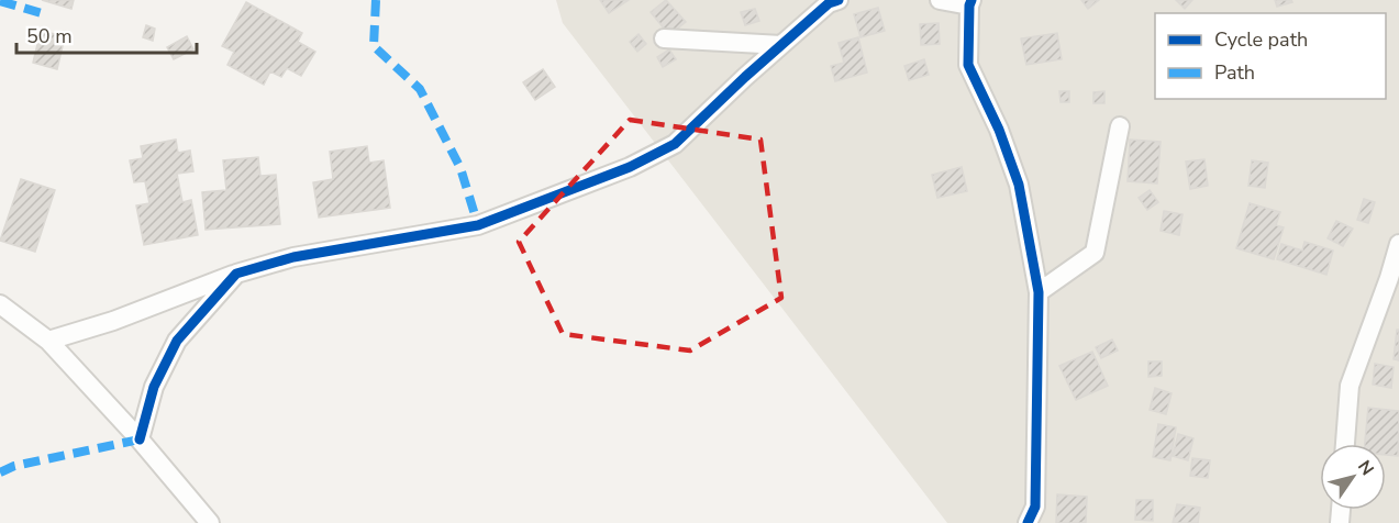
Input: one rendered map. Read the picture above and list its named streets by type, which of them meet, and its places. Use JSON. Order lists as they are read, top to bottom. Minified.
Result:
{"legend":["Cycle path","Path"],"scale_bar":"50 m","north":"top right"}
